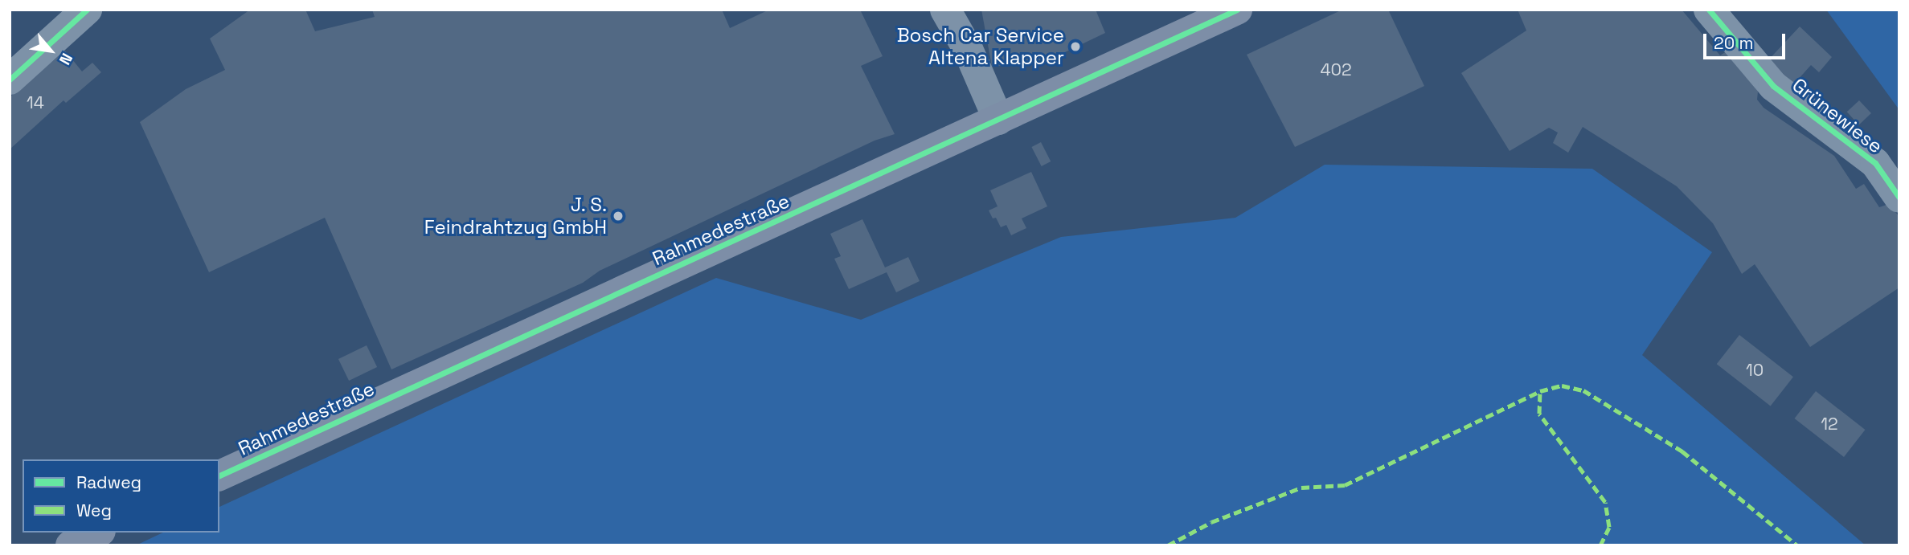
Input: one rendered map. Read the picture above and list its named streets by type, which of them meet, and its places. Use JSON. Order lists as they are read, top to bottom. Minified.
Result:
{"streets":{"main road":["Rahmedestraße"],"street":["Grünewiese"]},"places":["Bosch Car Service Altena Klapper","J. S. Feindrahtzug GmbH"],"house_numbers":["402","14","10","12"],"legend":["Radweg","Weg"],"scale_bar":"20 m","north":"bottom right"}
